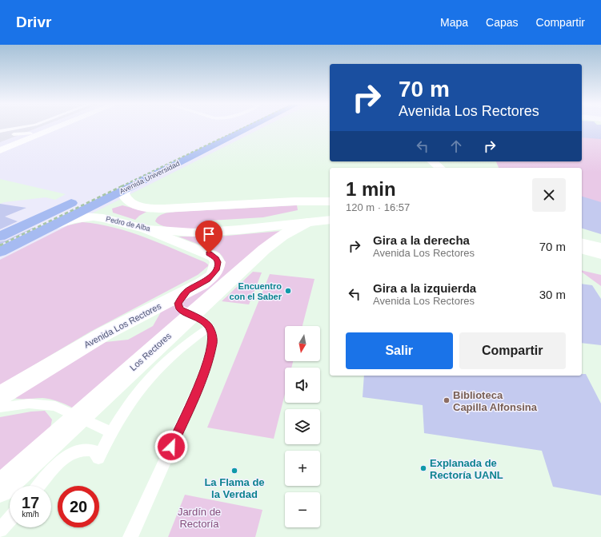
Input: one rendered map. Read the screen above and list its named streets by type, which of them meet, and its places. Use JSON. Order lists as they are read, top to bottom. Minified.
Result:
{"streets":{"highway":["Avenida Universidad"],"street":["Pedro de Alba","Avenida Los Rectores","Los Rectores"]},"crossings":[["Avenida Universidad","Pedro de Alba"],["Pedro de Alba","Avenida Los Rectores"],["Pedro de Alba","Los Rectores"]],"parks":["Jardín de Rectoría"],"places":["Encuentro con el Saber","Biblioteca Capilla Alfonsina","Explanada de Rectoría UANL","La Flama de la Verdad"],"north":"bottom","page":{"header":"Drivr","nav":["Mapa","Capas","Compartir"],"turn":["70 m","Avenida Los Rectores"],"heading":["1 min","120 m · 16:57"],"list":[{"name":"Gira a la derecha","note":"Avenida Los Rectores","value":"70 m"},{"name":"Gira a la izquierda","note":"Avenida Los Rectores","value":"30 m"}],"map_buttons":["+","−"],"buttons":["Salir","Compartir"],"speed":"17 km/h","limit":"20"}}
